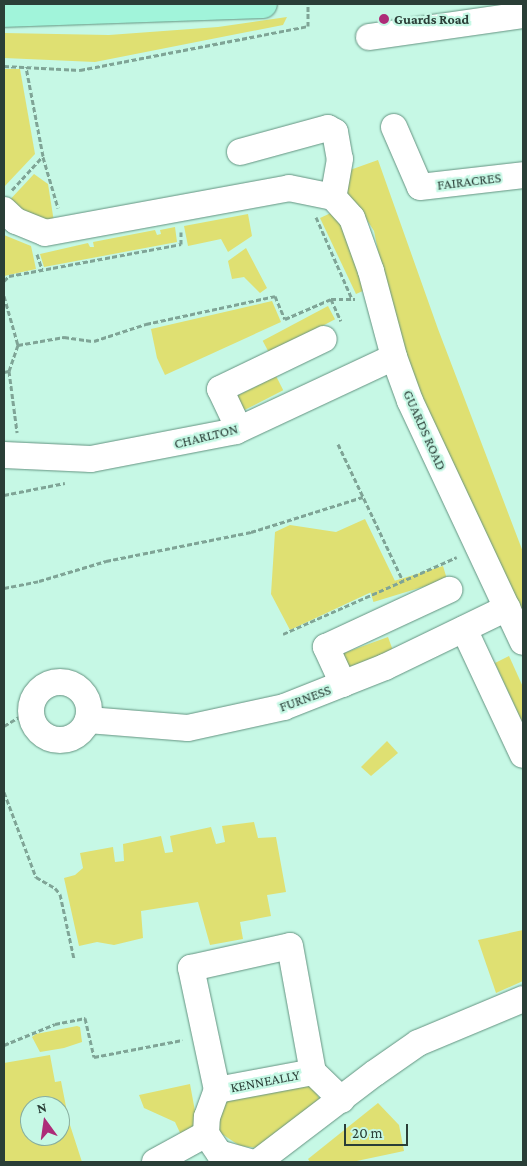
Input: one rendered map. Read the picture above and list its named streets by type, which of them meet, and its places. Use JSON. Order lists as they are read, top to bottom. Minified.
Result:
{"streets":{"street":["FAIRACRES","GUARDS ROAD","CHARLTON","FURNESS","KENNEALLY"]},"crossings":[["GUARDS ROAD","CHARLTON"],["GUARDS ROAD","FURNESS"]],"places":["Guards Road"],"scale_bar":"20 m","north":"top"}
